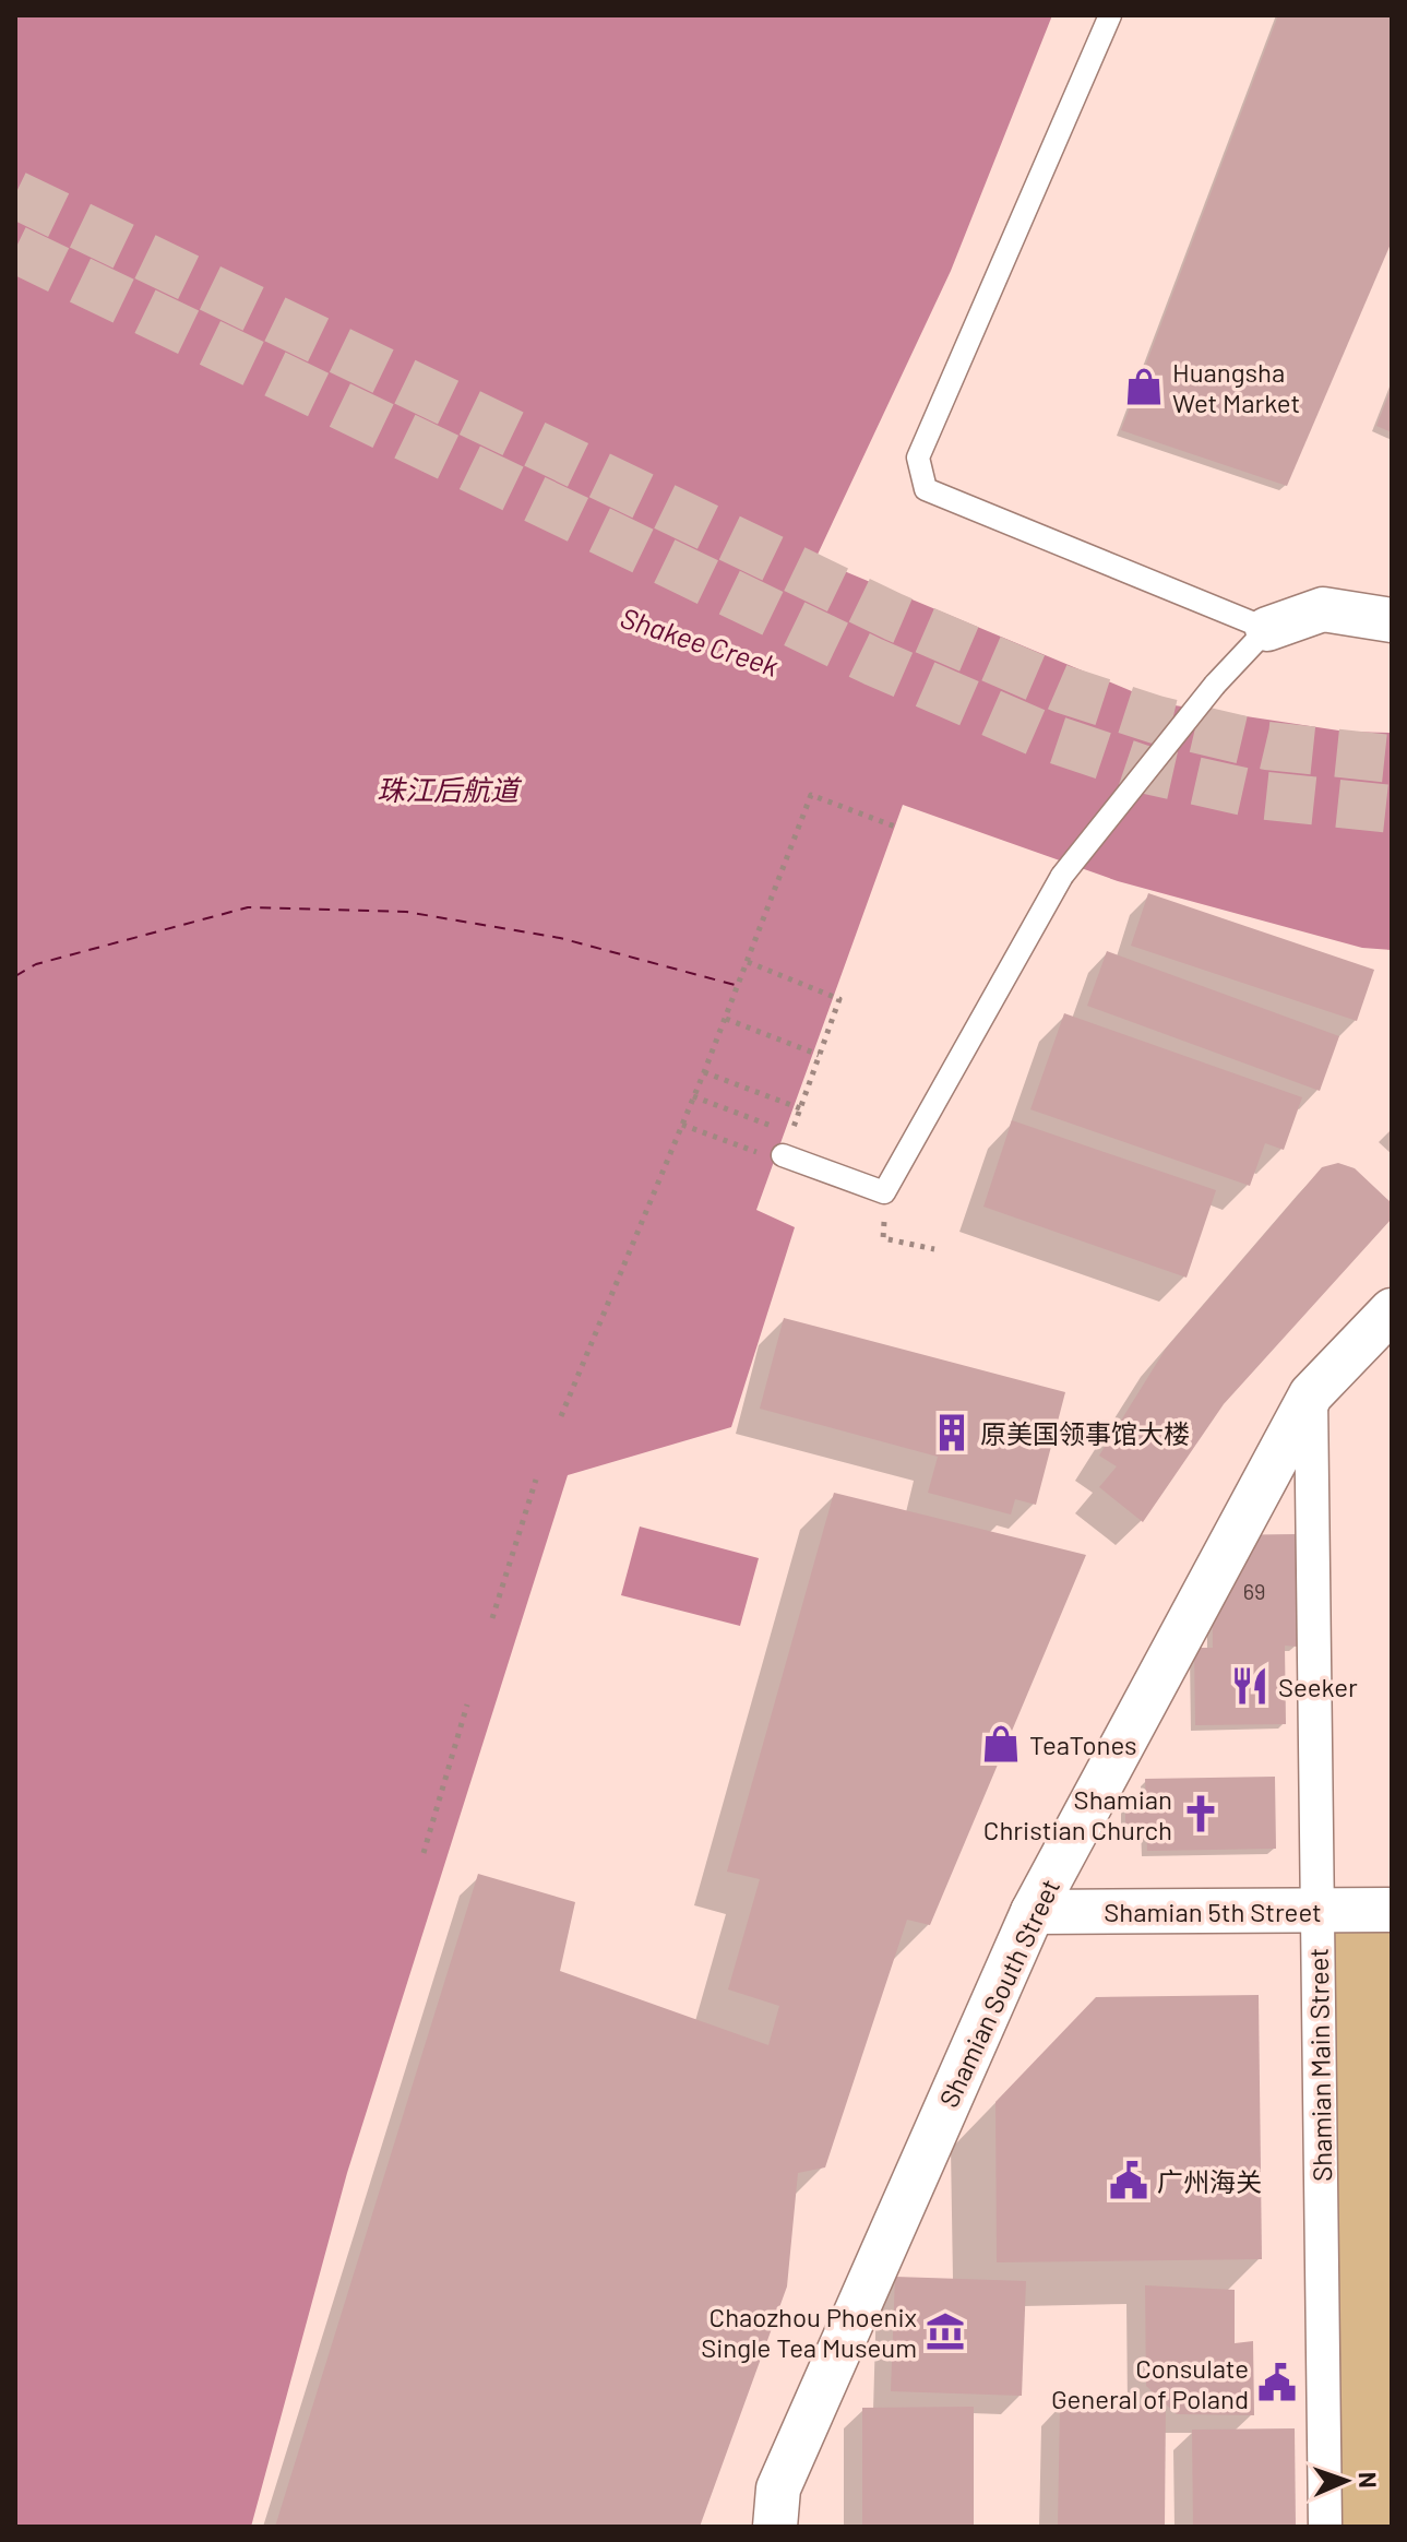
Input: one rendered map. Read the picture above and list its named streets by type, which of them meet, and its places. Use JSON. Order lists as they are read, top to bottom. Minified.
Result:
{"streets":{"street":["Shamian 5th Street","Shamian South Street","Shamian Main Street"]},"crossings":[["Shamian 5th Street","Shamian South Street"],["Shamian 5th Street","Shamian Main Street"],["Shamian South Street","Shamian Main Street"]],"water":["Shakee Creek","珠江后航道"],"places":{"shop":["Huangsha Wet Market","TeaTones"],"building":["原美国领事馆大楼"],"restaurant":["Seeker"],"church":["Shamian Christian Church"],"public building":["广州海关","Consulate General of Poland"],"museum":["Chaozhou Phoenix Single Tea Museum"]},"house_numbers":["69"],"north":"right"}
